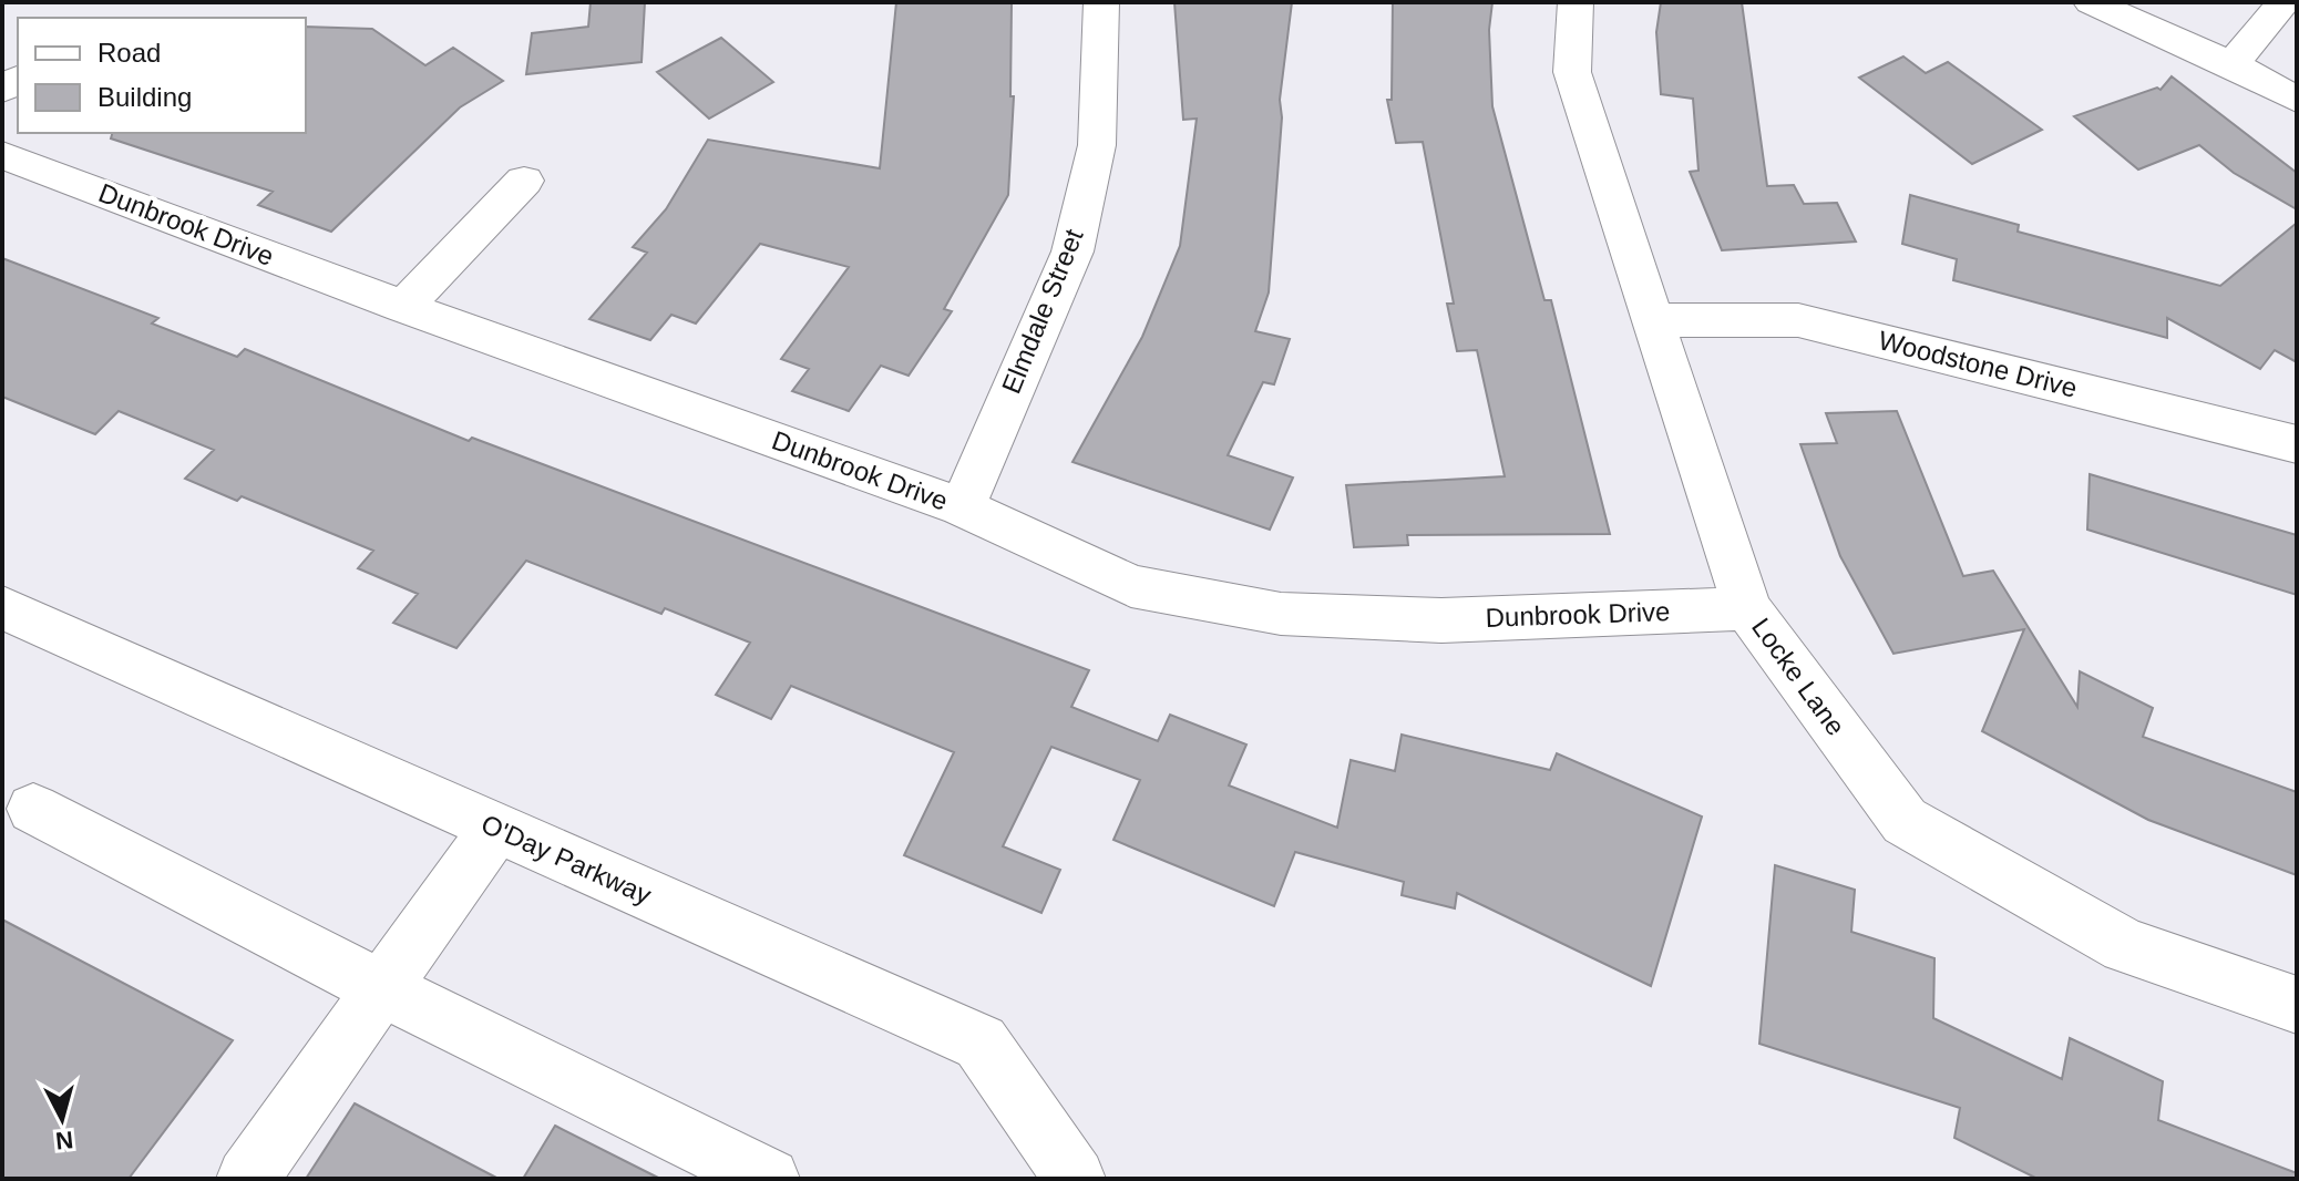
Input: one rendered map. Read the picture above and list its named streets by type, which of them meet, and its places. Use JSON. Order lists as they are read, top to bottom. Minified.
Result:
{"streets":{"street":["Dunbrook Drive","Elmdale Street","Woodstone Drive","Locke Lane","O'Day Parkway"]},"crossings":[["Dunbrook Drive","Elmdale Street"],["Dunbrook Drive","Locke Lane"],["Woodstone Drive","Locke Lane"]],"legend":["Road","Building"],"north":"bottom"}
